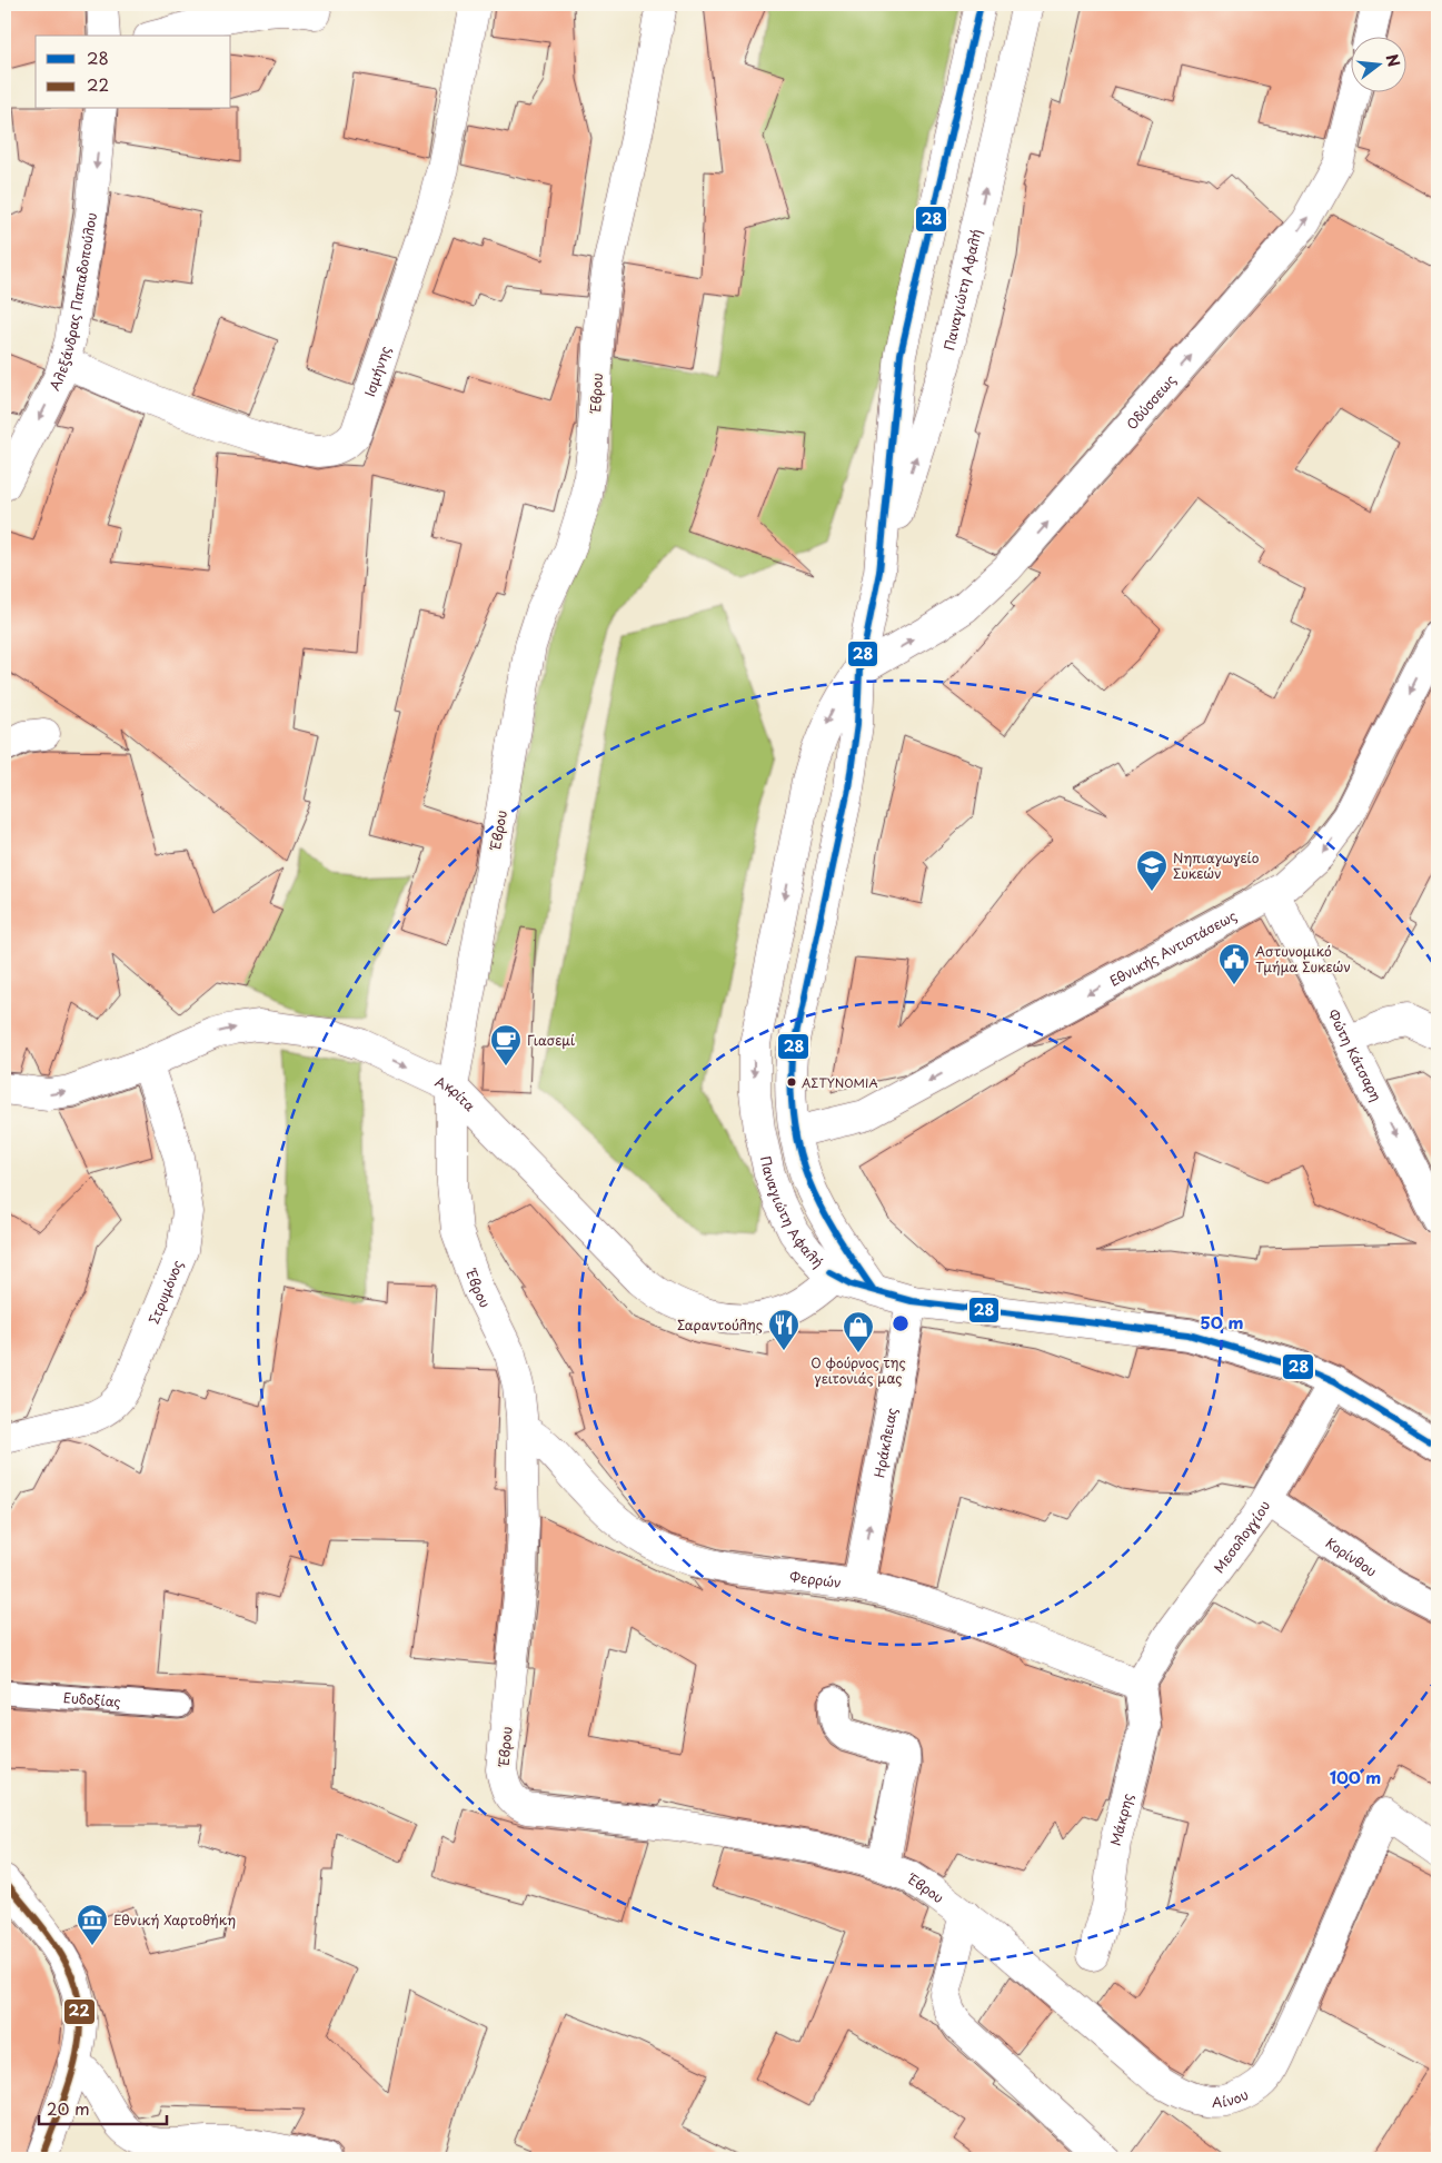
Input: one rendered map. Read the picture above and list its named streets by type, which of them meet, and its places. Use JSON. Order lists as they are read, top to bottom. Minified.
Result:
{"streets":{"street":["Παναγιώτη Αφαλή","Αλεξάνδρας Παπαδοπούλου","Ισμήνης","Έβρου","Οδύσσεως","Εθνικής Αντιστάσεως","Φώτη Κάτσαρη","Ακρίτα","Στρυμόνος","Ηράκλειας","Μεσολογγίου","Κορίνθου","Φερρών","Μάκρης","Αίνου"],"lane":["Ευδοξίας"]},"crossings":[["Παναγιώτη Αφαλή","Οδύσσεως"],["Παναγιώτη Αφαλή","Εθνικής Αντιστάσεως"],["Παναγιώτη Αφαλή","Ακρίτα"],["Αλεξάνδρας Παπαδοπούλου","Ισμήνης"],["Έβρου","Ακρίτα"],["Έβρου","Φερρών"],["Έβρου","Αίνου"],["Εθνικής Αντιστάσεως","Φώτη Κάτσαρη"],["Ακρίτα","Στρυμόνος"],["Ηράκλειας","Φερρών"],["Μεσολογγίου","Κορίνθου"],["Μεσολογγίου","Φερρών"],["Μεσολογγίου","Μάκρης"],["Φερρών","Μάκρης"]],"one_way":["Αλεξάνδρας Παπαδοπούλου","Οδύσσεως","Εθνικής Αντιστάσεως","Φώτη Κάτσαρη","Ακρίτα","Ηράκλειας"],"places":{"school or university":["Νηπιαγωγείο Συκεών"],"public building":["Αστυνομικό Τμήμα Συκεών"],"cafe":["Γιασεμί"],"other":["ΑΣΤΥΝΟΜΙΑ"],"restaurant":["Σαραντούλης"],"shop":["Ο φούρνος της γειτονιάς μας"],"museum":["Εθνική Χαρτοθήκη"]},"lines":["transit line 28","transit line 22"],"legend":["28","22"],"scale_bar":"20 m","north":"right","rings":["50 m","100 m"]}
